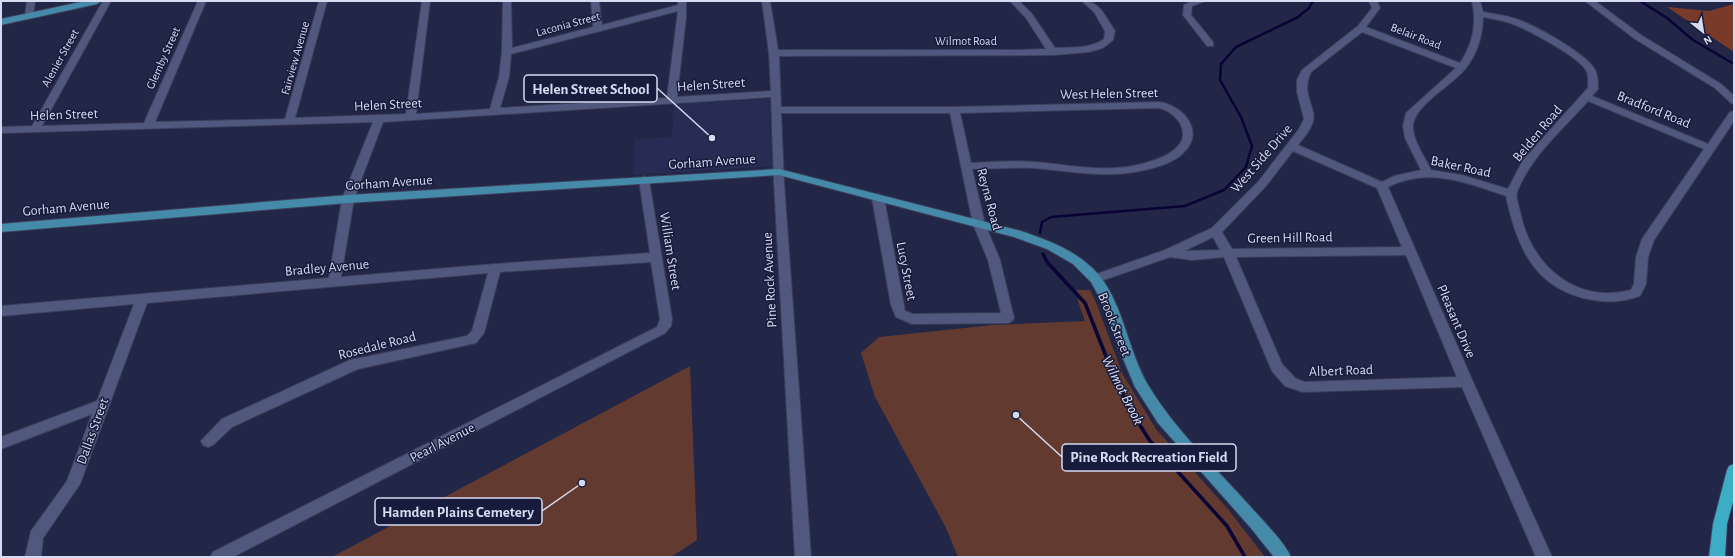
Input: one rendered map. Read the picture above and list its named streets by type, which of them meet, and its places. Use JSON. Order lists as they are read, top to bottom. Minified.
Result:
{"streets":{"main road":["Gorham Avenue","Brook Street"],"street":["Laconia Street","Belair Road","Wilmot Road","Alenier Street","Glemby Street","Fairview Avenue","Helen Street","West Helen Street","Bradford Road","Belden Road","West Side Drive","Baker Road","Reyna Road","Green Hill Road","William Street","Bradley Avenue","Lucy Street","Pine Rock Avenue","Pleasant Drive","Rosedale Road","Albert Road","Dallas Street","Pearl Avenue"]},"crossings":[["Belair Road","West Side Drive"],["Wilmot Road","Pine Rock Avenue"],["Alenier Street","Helen Street"],["Glemby Street","Helen Street"],["Fairview Avenue","Helen Street"],["Helen Street","Pine Rock Avenue"],["West Helen Street","Reyna Road"],["West Helen Street","Pine Rock Avenue"],["Bradford Road","Belden Road"],["Belden Road","Baker Road"],["West Side Drive","Green Hill Road"],["West Side Drive","Brook Street"],["West Side Drive","Albert Road"],["Gorham Avenue","William Street"],["Gorham Avenue","Pine Rock Avenue"],["Gorham Avenue","Brook Street"],["Baker Road","Pleasant Drive"],["Reyna Road","Lucy Street"],["Reyna Road","Brook Street"],["Green Hill Road","Pleasant Drive"],["Green Hill Road","Albert Road"],["William Street","Bradley Avenue"],["William Street","Pearl Avenue"],["Bradley Avenue","Rosedale Road"],["Bradley Avenue","Dallas Street"],["Lucy Street","Brook Street"],["Pine Rock Avenue","Brook Street"],["Pleasant Drive","Albert Road"]],"water":["Wilmot Brook"],"places":["Helen Street School","Pine Rock Recreation Field","Hamden Plains Cemetery"],"north":"bottom right"}
